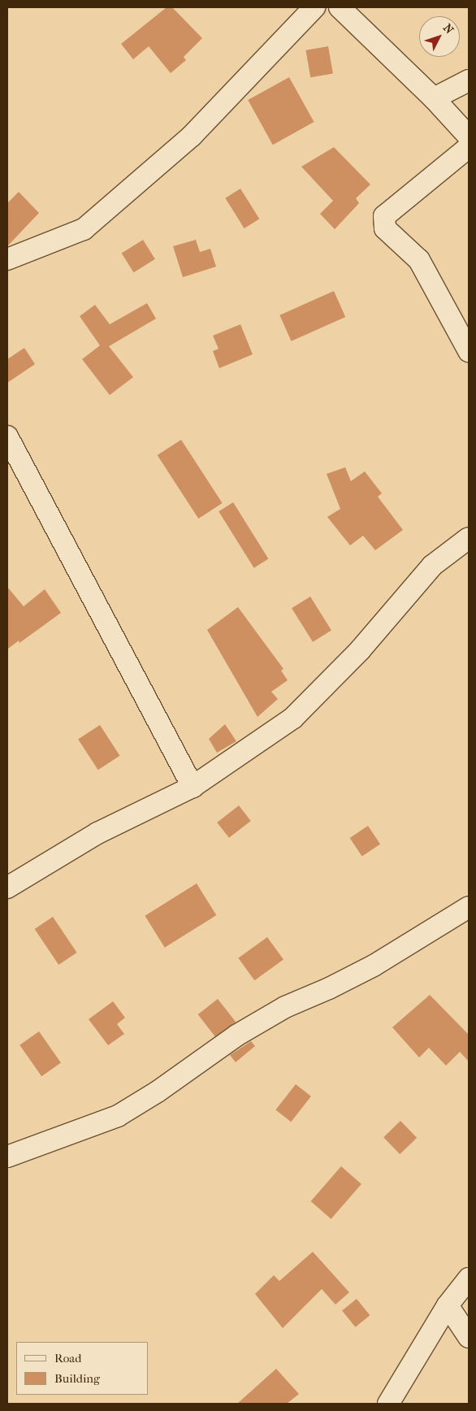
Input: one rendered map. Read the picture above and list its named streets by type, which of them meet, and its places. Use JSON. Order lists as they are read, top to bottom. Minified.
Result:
{"legend":["Road","Building"],"north":"top right"}
